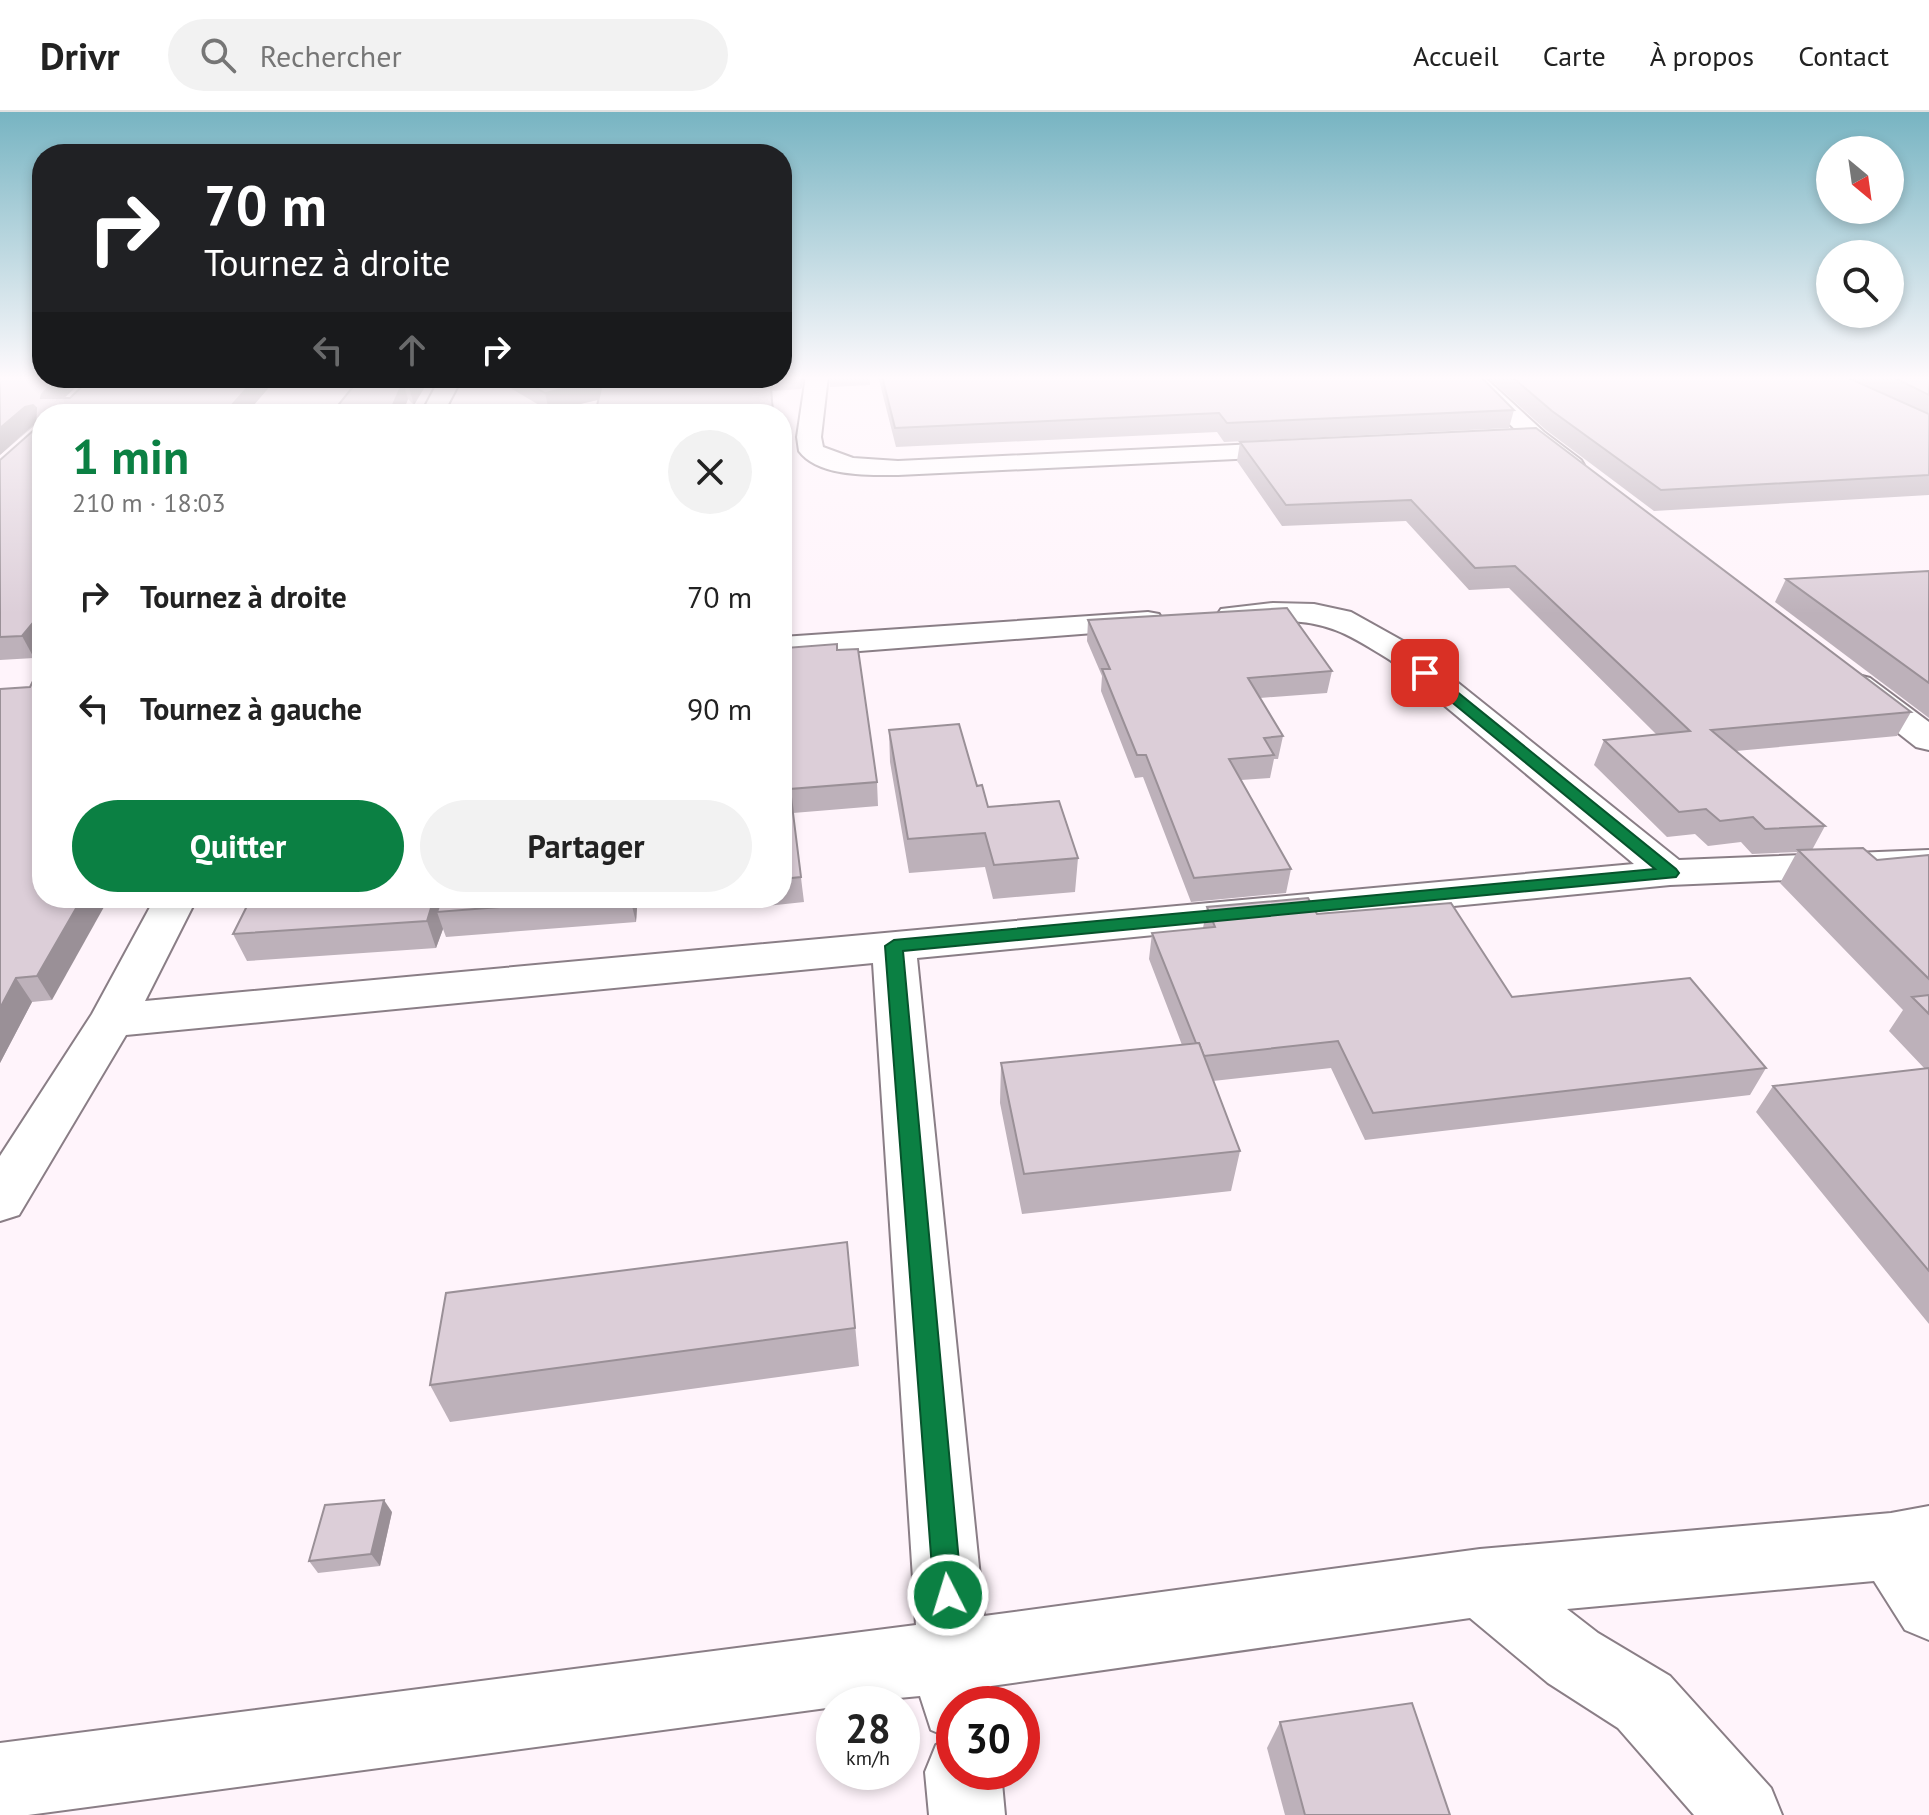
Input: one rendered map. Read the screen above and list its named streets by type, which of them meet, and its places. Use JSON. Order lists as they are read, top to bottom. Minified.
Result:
{"north":"bottom right","page":{"header":"Drivr","search":"Rechercher","nav":["Accueil","Carte","À propos","Contact"],"turn":["70 m","Tournez à droite"],"heading":["1 min","210 m · 18:03"],"list":[{"name":"Tournez à droite","value":"70 m"},{"name":"Tournez à gauche","value":"90 m"}],"buttons":["Quitter","Partager"],"speed":"28 km/h","limit":"30"}}
